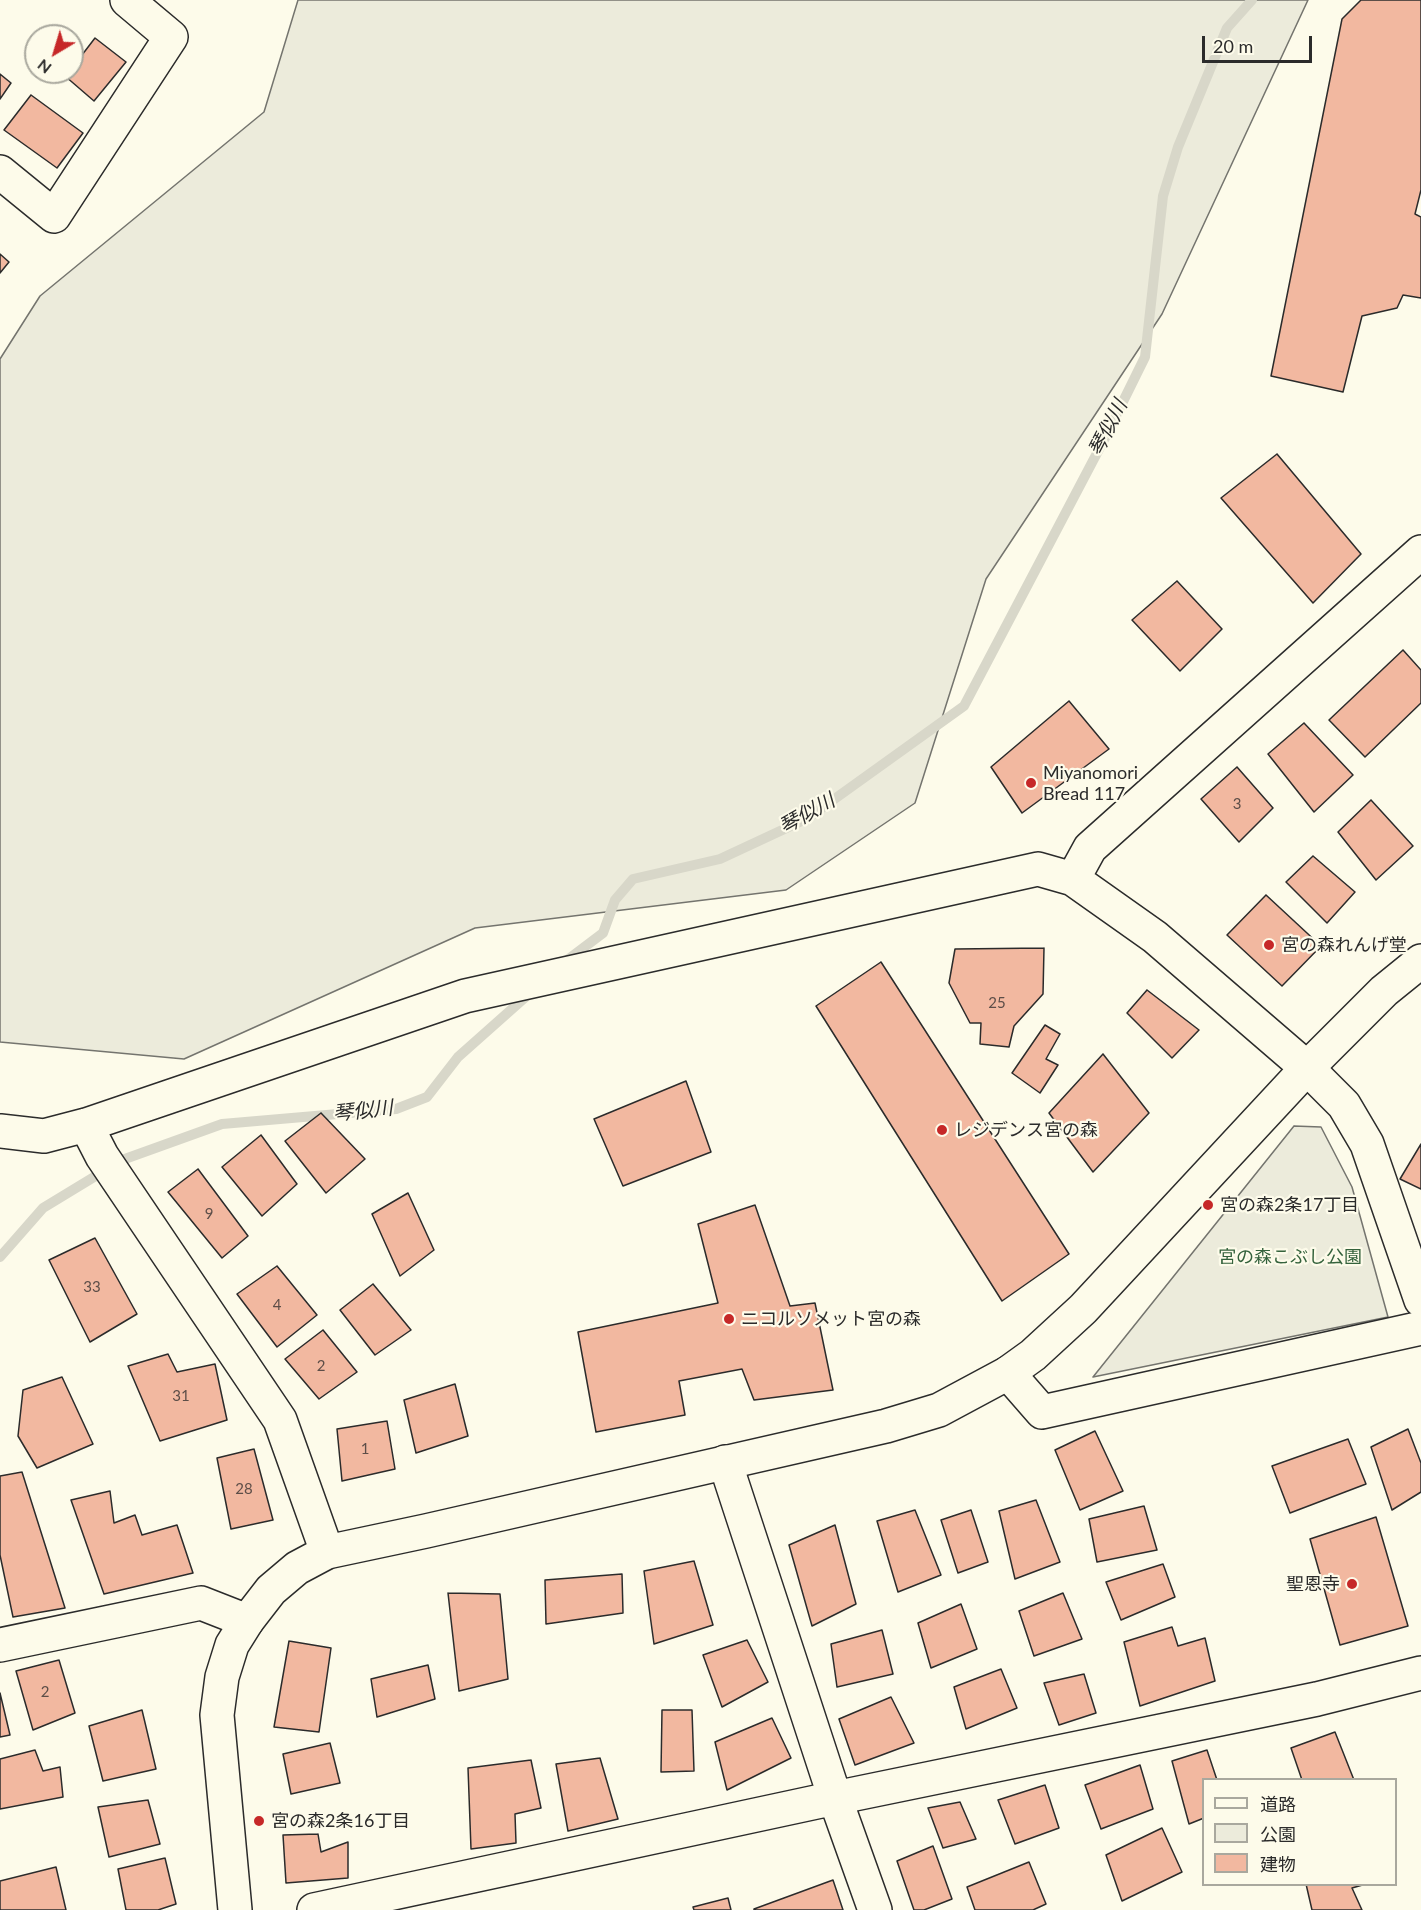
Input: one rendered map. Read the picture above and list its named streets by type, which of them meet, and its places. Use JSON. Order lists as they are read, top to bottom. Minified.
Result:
{"water":["琴似川"],"parks":["宮の森こぶし公園"],"places":["Miyanomori Bread 117","宮の森れんげ堂","レジデンス宮の森","宮の森2条17丁目","ニコルソメット宮の森","聖恩寺","宮の森2条16丁目"],"house_numbers":["3","25","9","33","4","2","31","1","28","2"],"legend":["道路","公園","建物"],"scale_bar":"20 m","north":"bottom left"}
